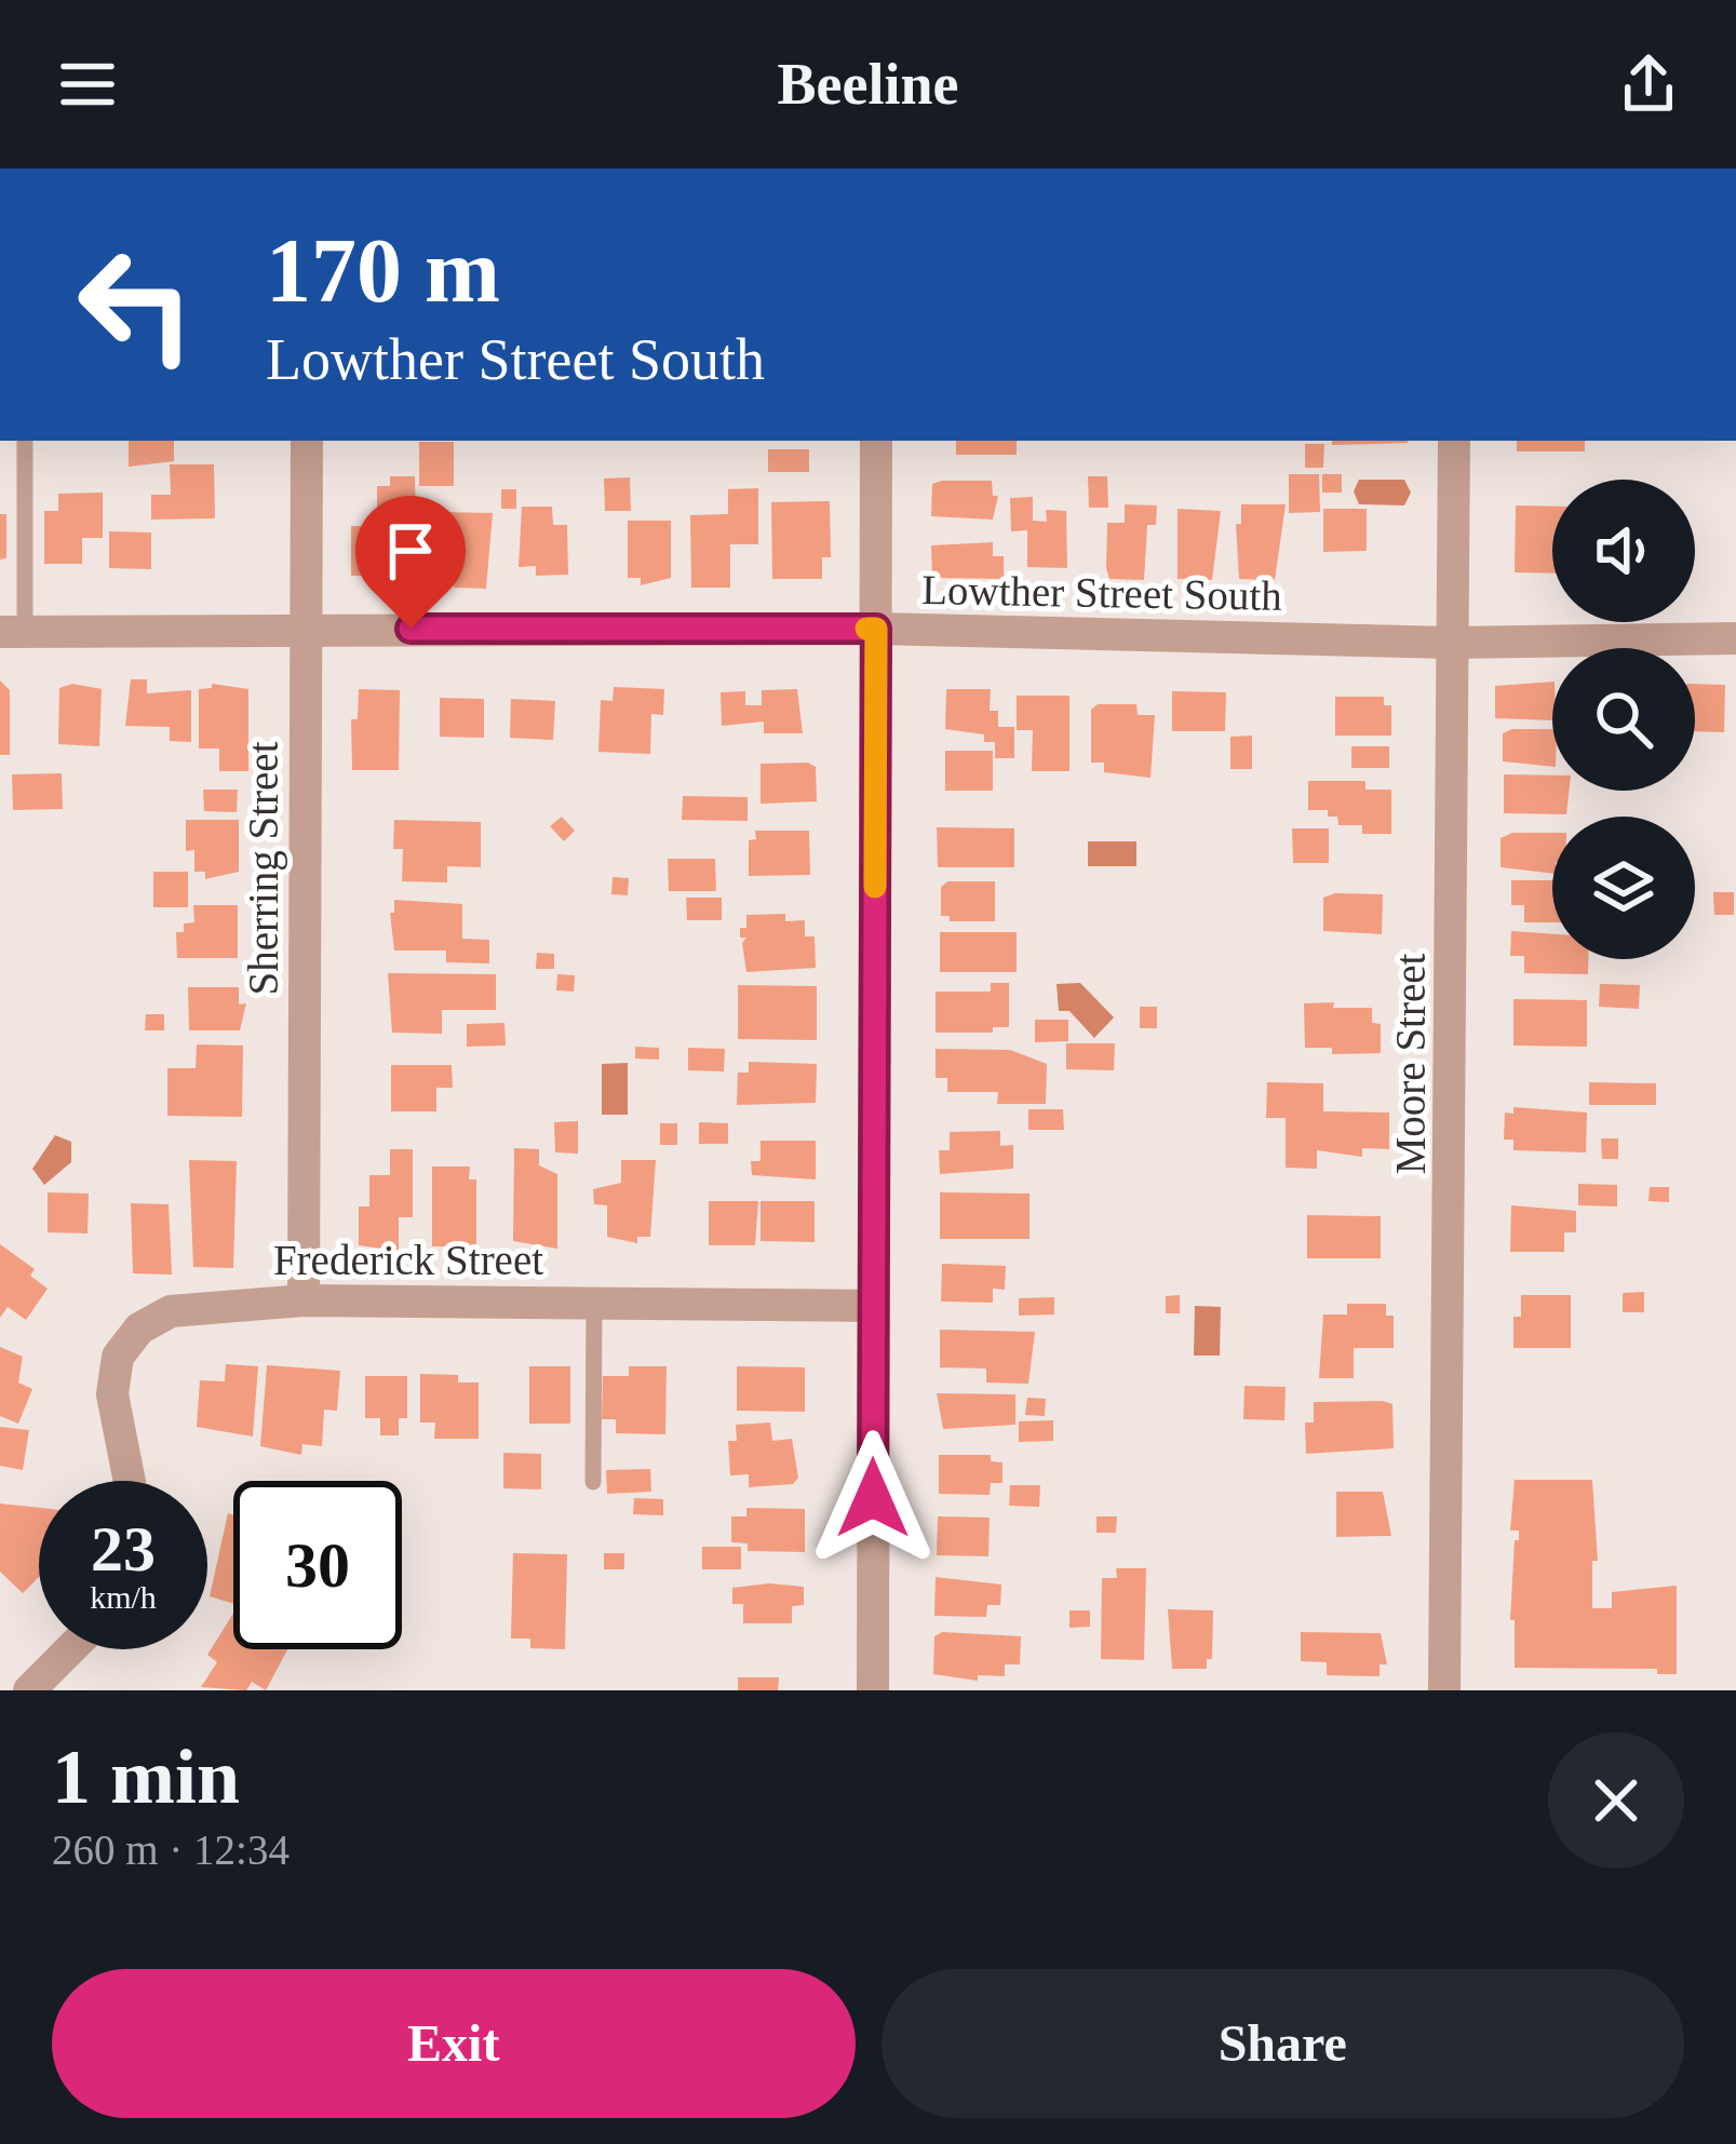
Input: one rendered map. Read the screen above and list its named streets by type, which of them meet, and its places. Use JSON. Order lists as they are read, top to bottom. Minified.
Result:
{"streets":{"street":["Lowther Street South","Sherring Street","Moore Street","Frederick Street"]},"crossings":[["Lowther Street South","Sherring Street"],["Lowther Street South","Moore Street"],["Sherring Street","Frederick Street"]],"page":{"header":"Beeline","turn":["170 m","Lowther Street South"],"speed":"23 km/h","limit":"30","heading":["1 min","260 m · 12:34"],"buttons":["Exit","Share"]}}
